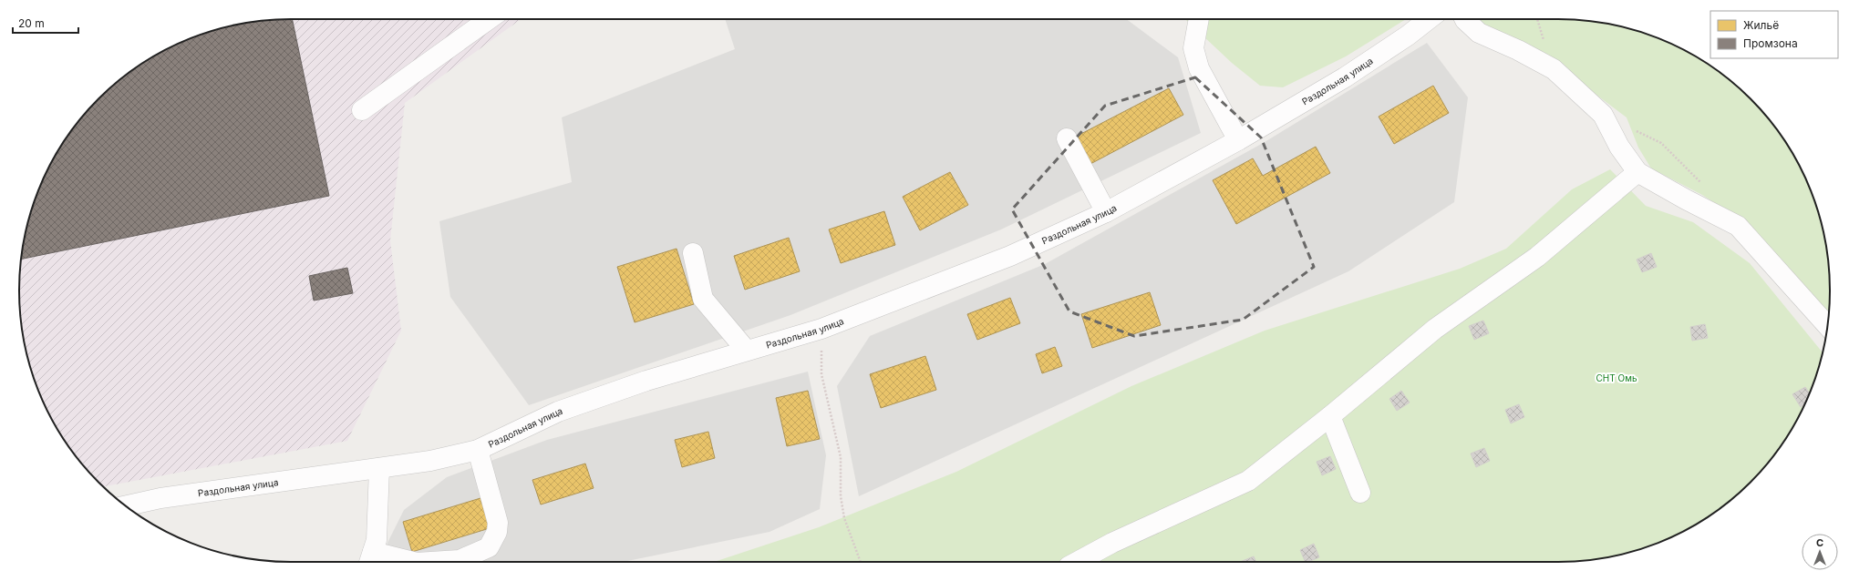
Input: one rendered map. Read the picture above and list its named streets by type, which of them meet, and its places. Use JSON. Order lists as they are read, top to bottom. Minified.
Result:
{"streets":{"street":["Раздольная улица"]},"parks":["СНТ Омь"],"legend":["Жильё","Промзона"],"scale_bar":"20 m","north":"top"}
